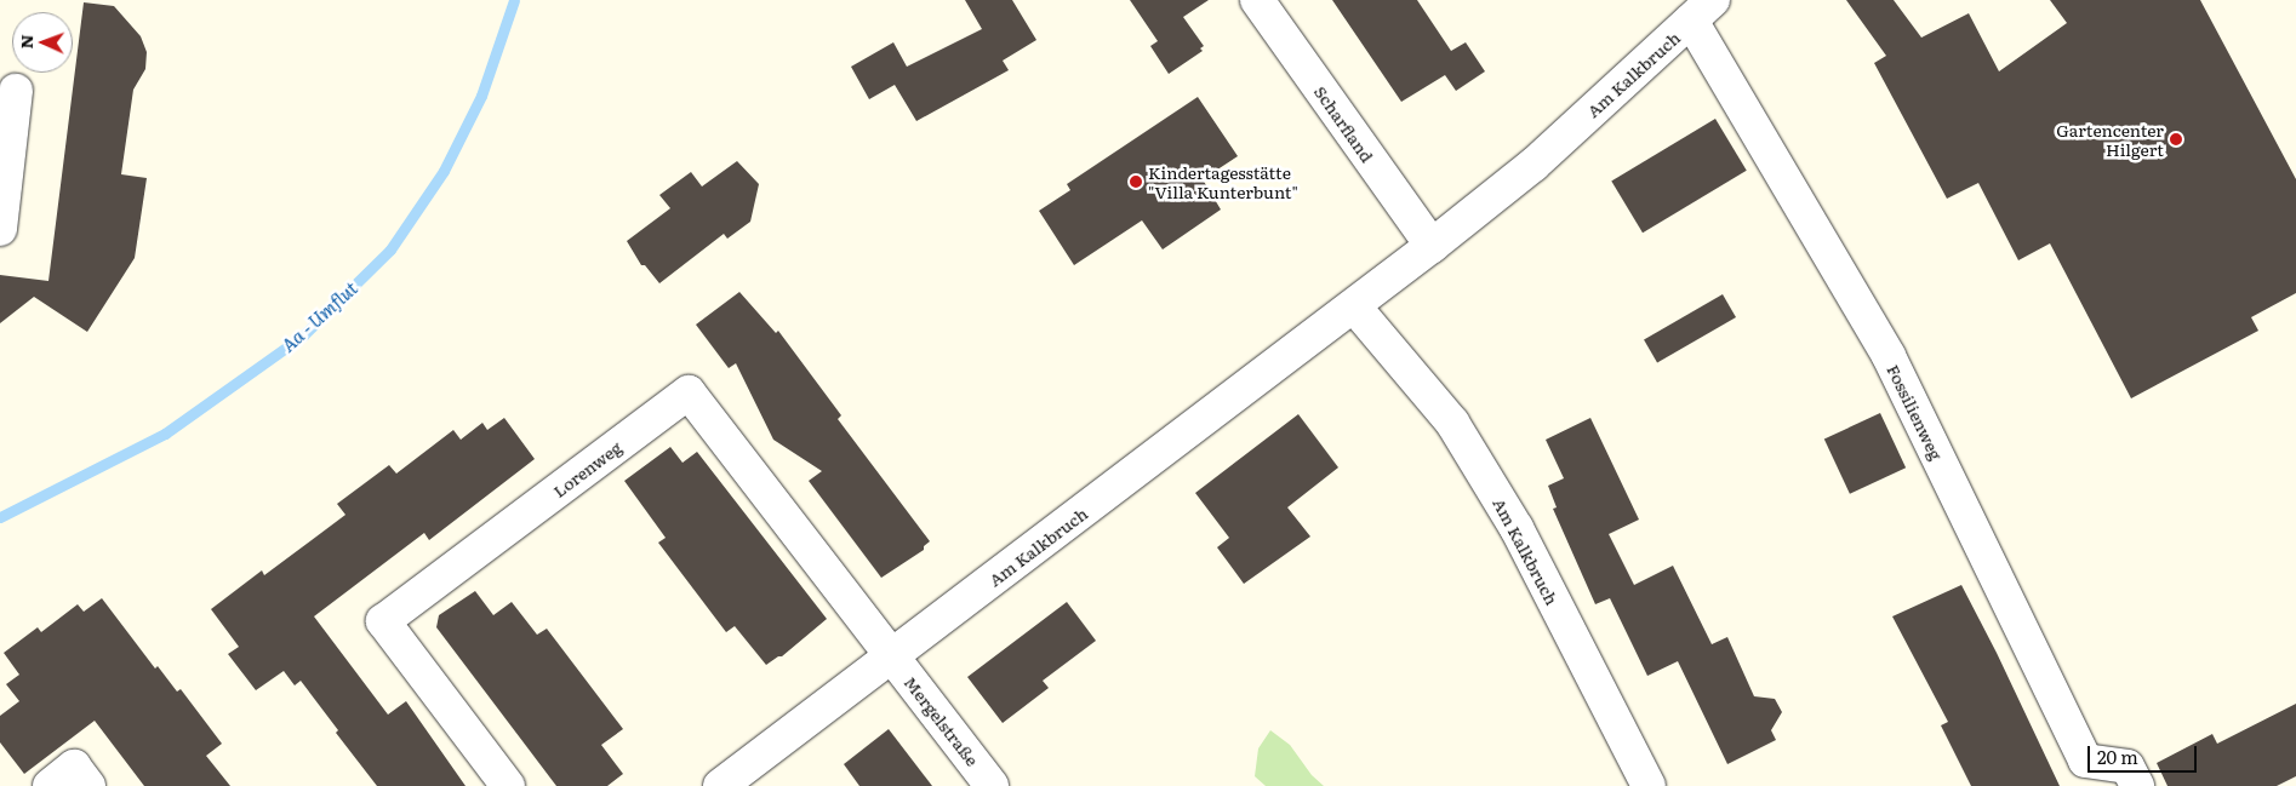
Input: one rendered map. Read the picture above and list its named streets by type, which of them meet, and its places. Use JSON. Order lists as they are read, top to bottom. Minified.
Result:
{"streets":{"street":["Am Kalkbruch","Scharfland","Fossilienweg","Lorenweg","Mergelstraße"]},"crossings":[["Am Kalkbruch","Scharfland"],["Am Kalkbruch","Fossilienweg"],["Am Kalkbruch","Lorenweg"],["Am Kalkbruch","Mergelstraße"],["Lorenweg","Mergelstraße"]],"water":["Aa - Umflut"],"places":["Gartencenter Hilgert","Kindertagesstätte \"Villa Kunterbunt\""],"scale_bar":"20 m","north":"left"}
